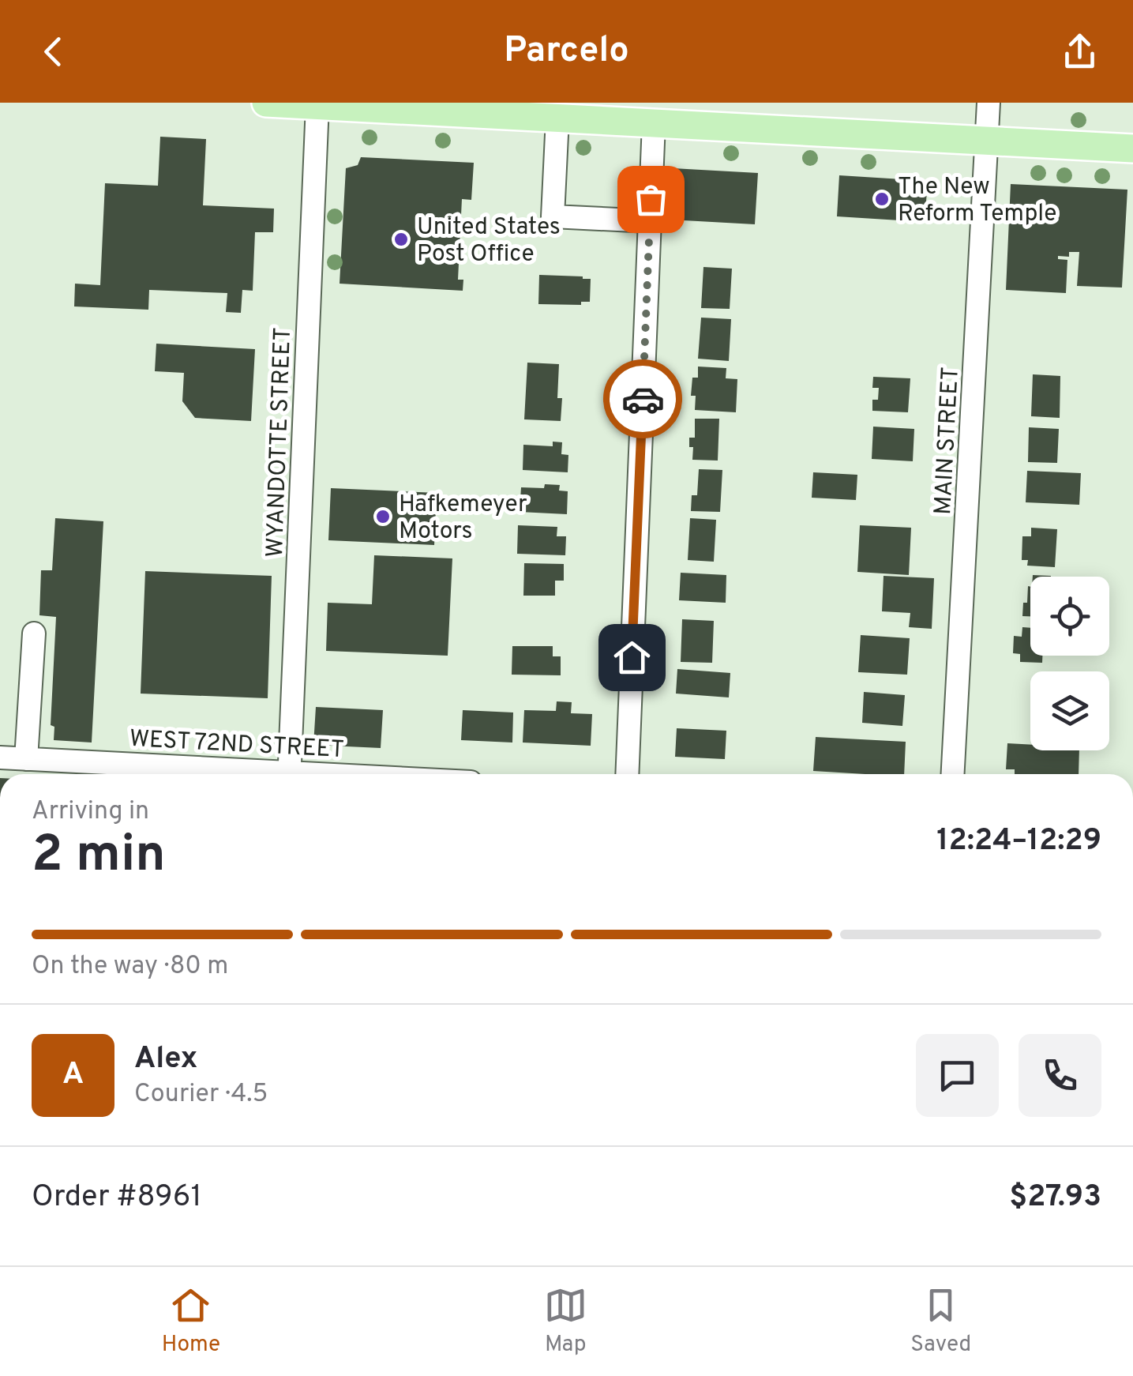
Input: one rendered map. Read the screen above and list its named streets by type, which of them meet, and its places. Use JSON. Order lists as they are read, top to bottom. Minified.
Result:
{"streets":{"street":["MAIN STREET","WYANDOTTE STREET","WEST 72ND STREET"]},"places":["The New Reform Temple","United States Post Office","Hafkemeyer Motors"],"page":{"header":"Parcelo","heading":["2 min","Arriving in","12:24–12:29"],"panel":["Alex","Courier · 4.5","Order #8961","$27.93"],"bar":"On the way · 80 m","round":"A","tabs":["Home","Map","Saved"]}}
